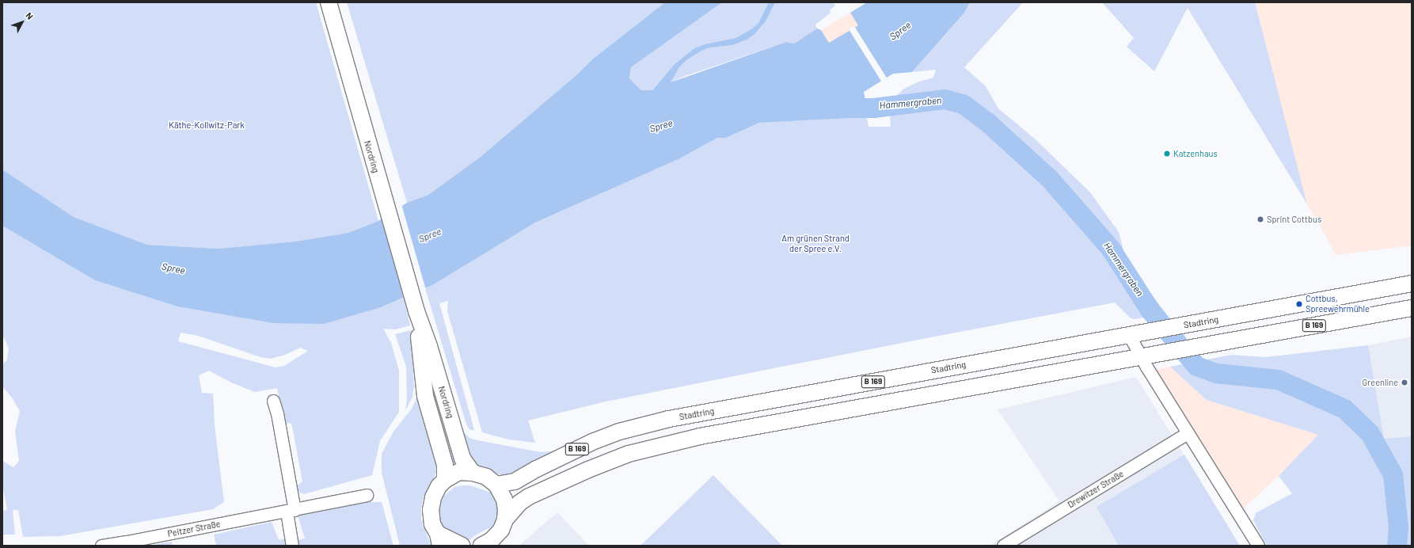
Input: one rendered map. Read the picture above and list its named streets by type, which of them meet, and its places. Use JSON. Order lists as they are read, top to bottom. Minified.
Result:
{"streets":{"main road":["Nordring","Stadtring","B 169"],"street":["Drewitzer Straße","Peitzer Straße"]},"crossings":[["Nordring","B 169"],["Stadtring","B 169"]],"water":["Spree","Hammergraben"],"parks":["Käthe-Kollwitz-Park","Am grünen Strand der Spree e.V."],"places":["Katzenhaus","Sprint Cottbus","Cottbus, Spreewehrmühle","Greenline"],"north":"top right"}
